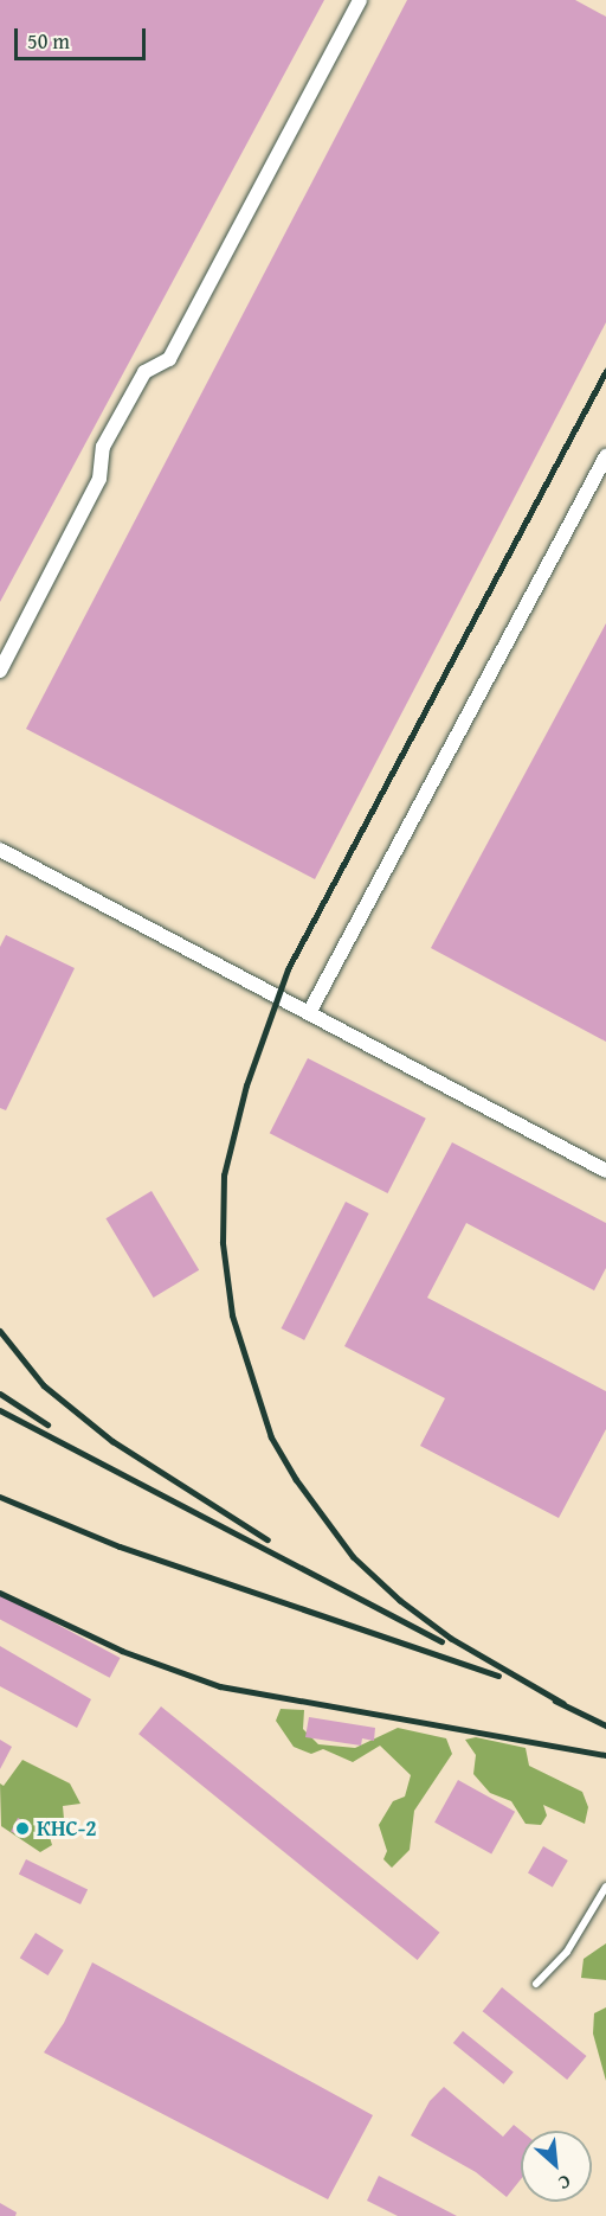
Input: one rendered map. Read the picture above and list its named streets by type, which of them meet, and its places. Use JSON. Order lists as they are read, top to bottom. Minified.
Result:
{"places":["КНС-2"],"scale_bar":"50 m","north":"bottom right"}
